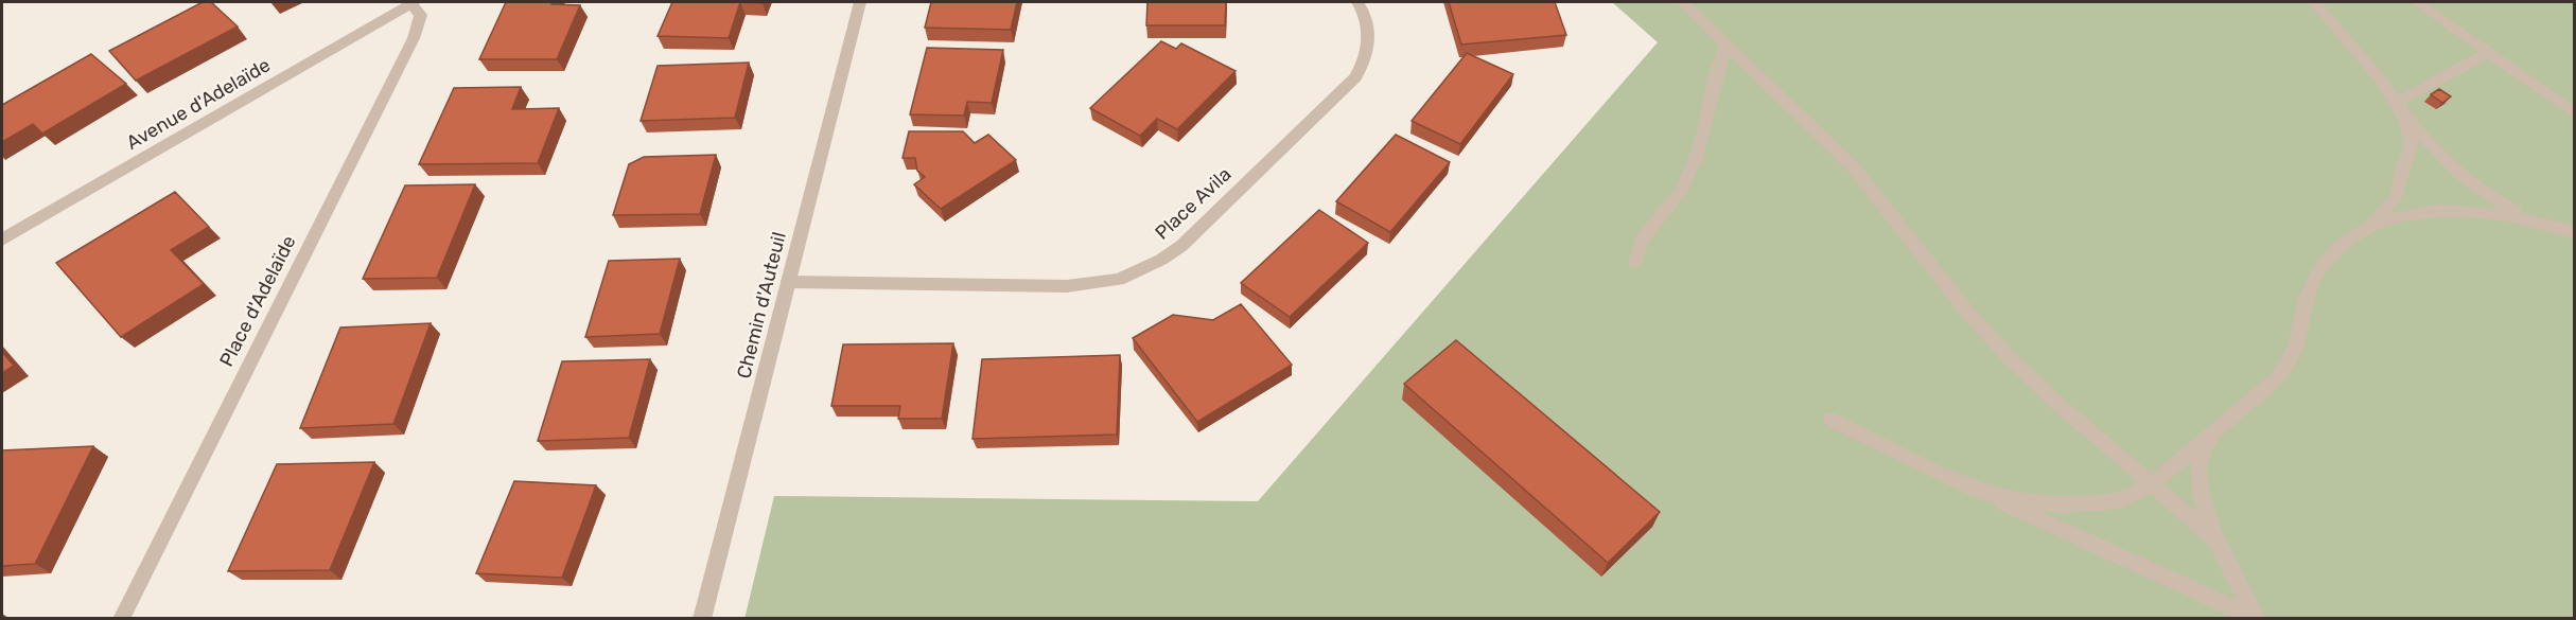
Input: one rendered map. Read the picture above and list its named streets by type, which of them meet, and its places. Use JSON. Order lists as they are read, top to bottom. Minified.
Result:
{"streets":{"street":["Avenue d'Adelaïde","Place Avila","Place d'Adelaïde","Chemin d'Auteuil"]},"crossings":[["Avenue d'Adelaïde","Place d'Adelaïde"],["Place Avila","Chemin d'Auteuil"]]}
